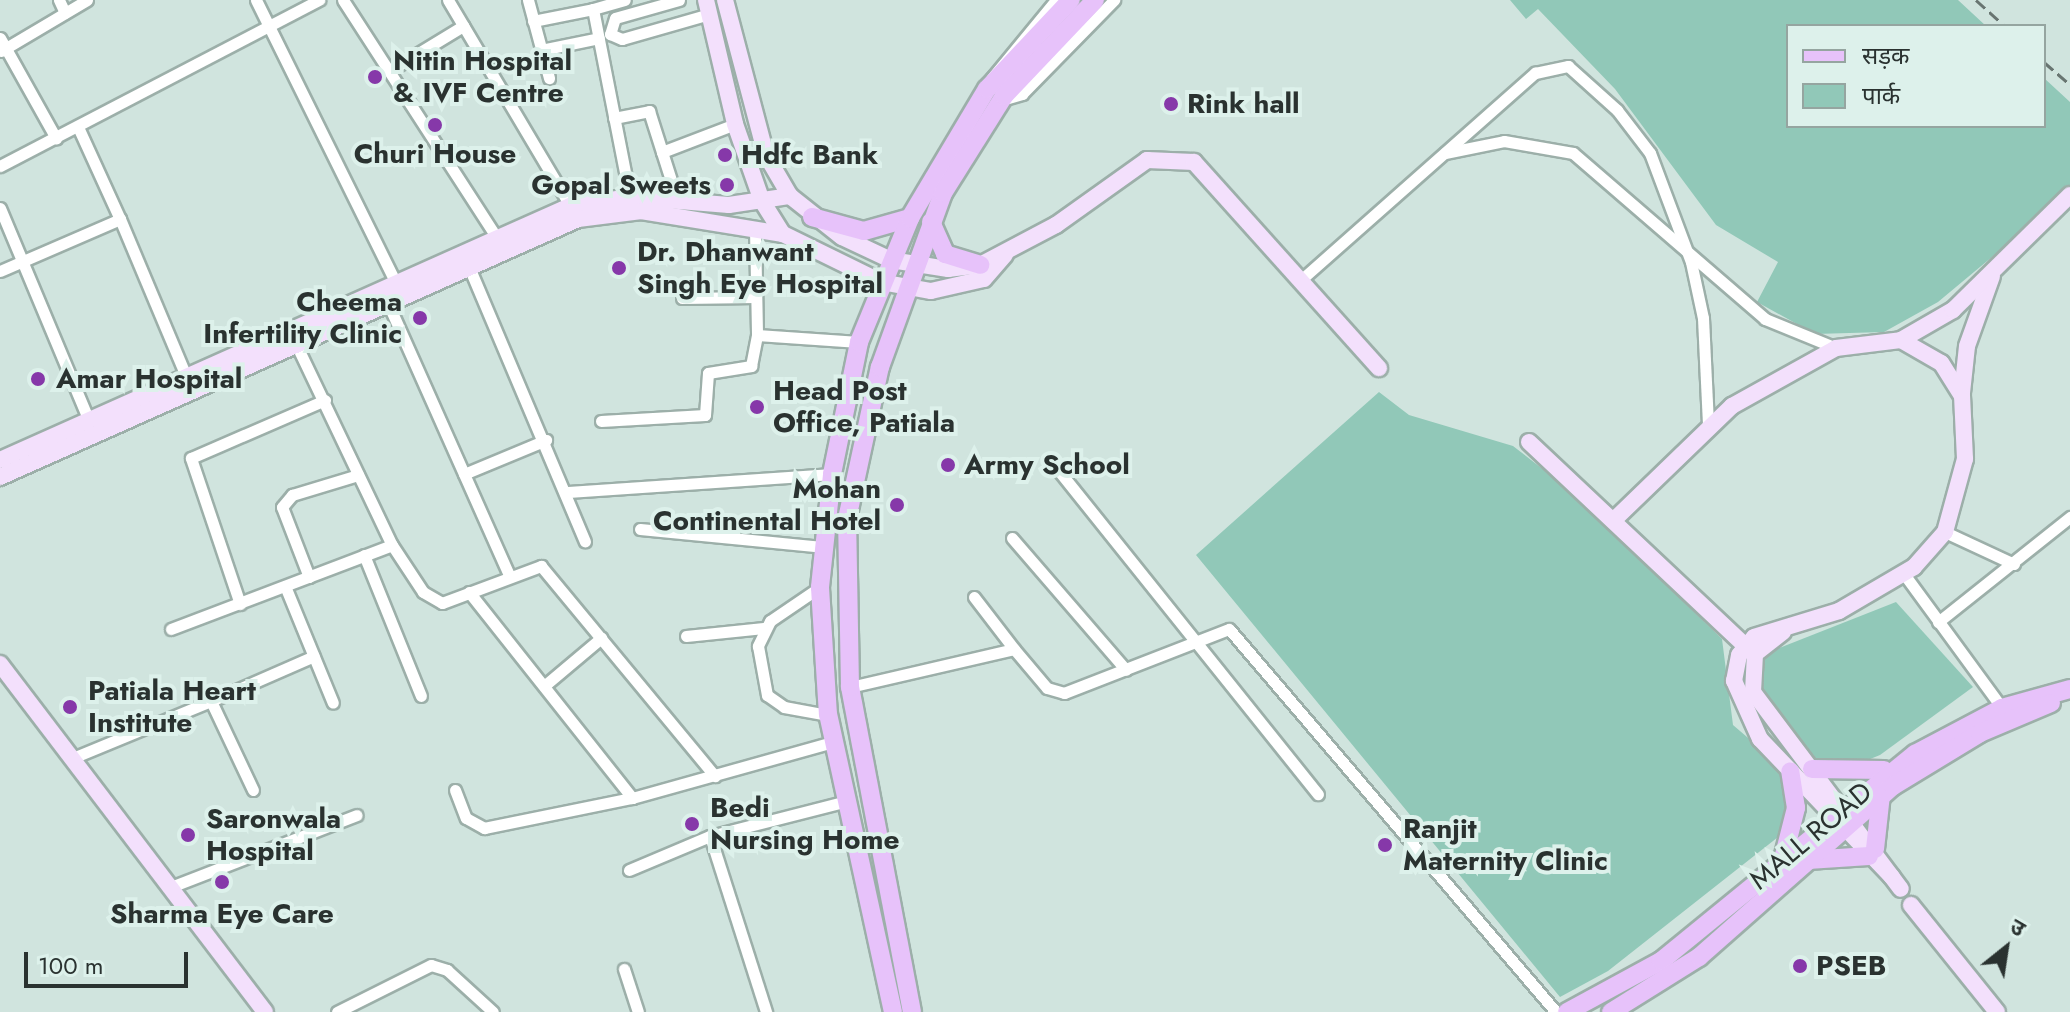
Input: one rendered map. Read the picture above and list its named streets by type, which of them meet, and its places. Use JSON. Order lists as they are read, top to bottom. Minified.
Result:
{"streets":{"main road":["MALL ROAD"]},"places":["Nitin Hospital & IVF Centre","Rink hall","Churi House","Hdfc Bank","Gopal Sweets","Dr. Dhanwant Singh Eye Hospital","Cheema Infertility Clinic","Amar Hospital","Head Post Office, Patiala","Army School","Mohan Continental Hotel","Patiala Heart Institute","Bedi Nursing Home","Saronwala Hospital","Ranjit Maternity Clinic","Sharma Eye Care","PSEB"],"legend":["सड़क","पार्क"],"scale_bar":"100 m","north":"top right"}
